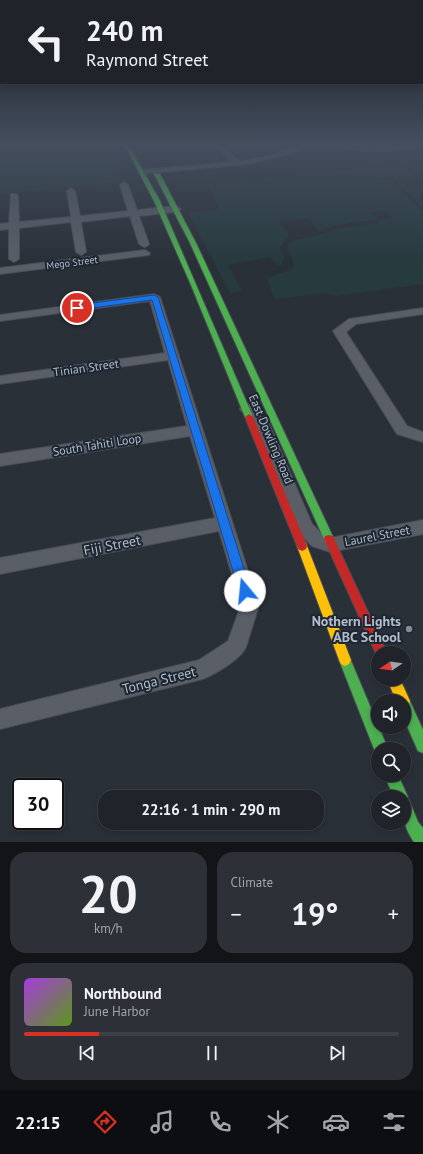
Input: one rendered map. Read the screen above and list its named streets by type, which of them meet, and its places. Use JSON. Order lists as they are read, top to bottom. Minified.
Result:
{"streets":{"main road":["East Dowling Road"],"street":["Mego Street","Tinian Street","South Tahiti Loop","Laurel Street","Fiji Street","Tonga Street"]},"crossings":[["Tinian Street","Tonga Street"],["East Dowling Road","Laurel Street"],["South Tahiti Loop","Tonga Street"],["Fiji Street","Tonga Street"]],"places":["Nothern Lights ABC School"],"north":"left","page":{"turn":["240 m","Raymond Street"],"limit":"30","trip":"22:16 · 1 min · 290 m","tile":[["20","km/h"],"Climate"],"heat":["−","19°","+"],"song":["Northbound","June Harbor"],"tabs":"22:15"}}
